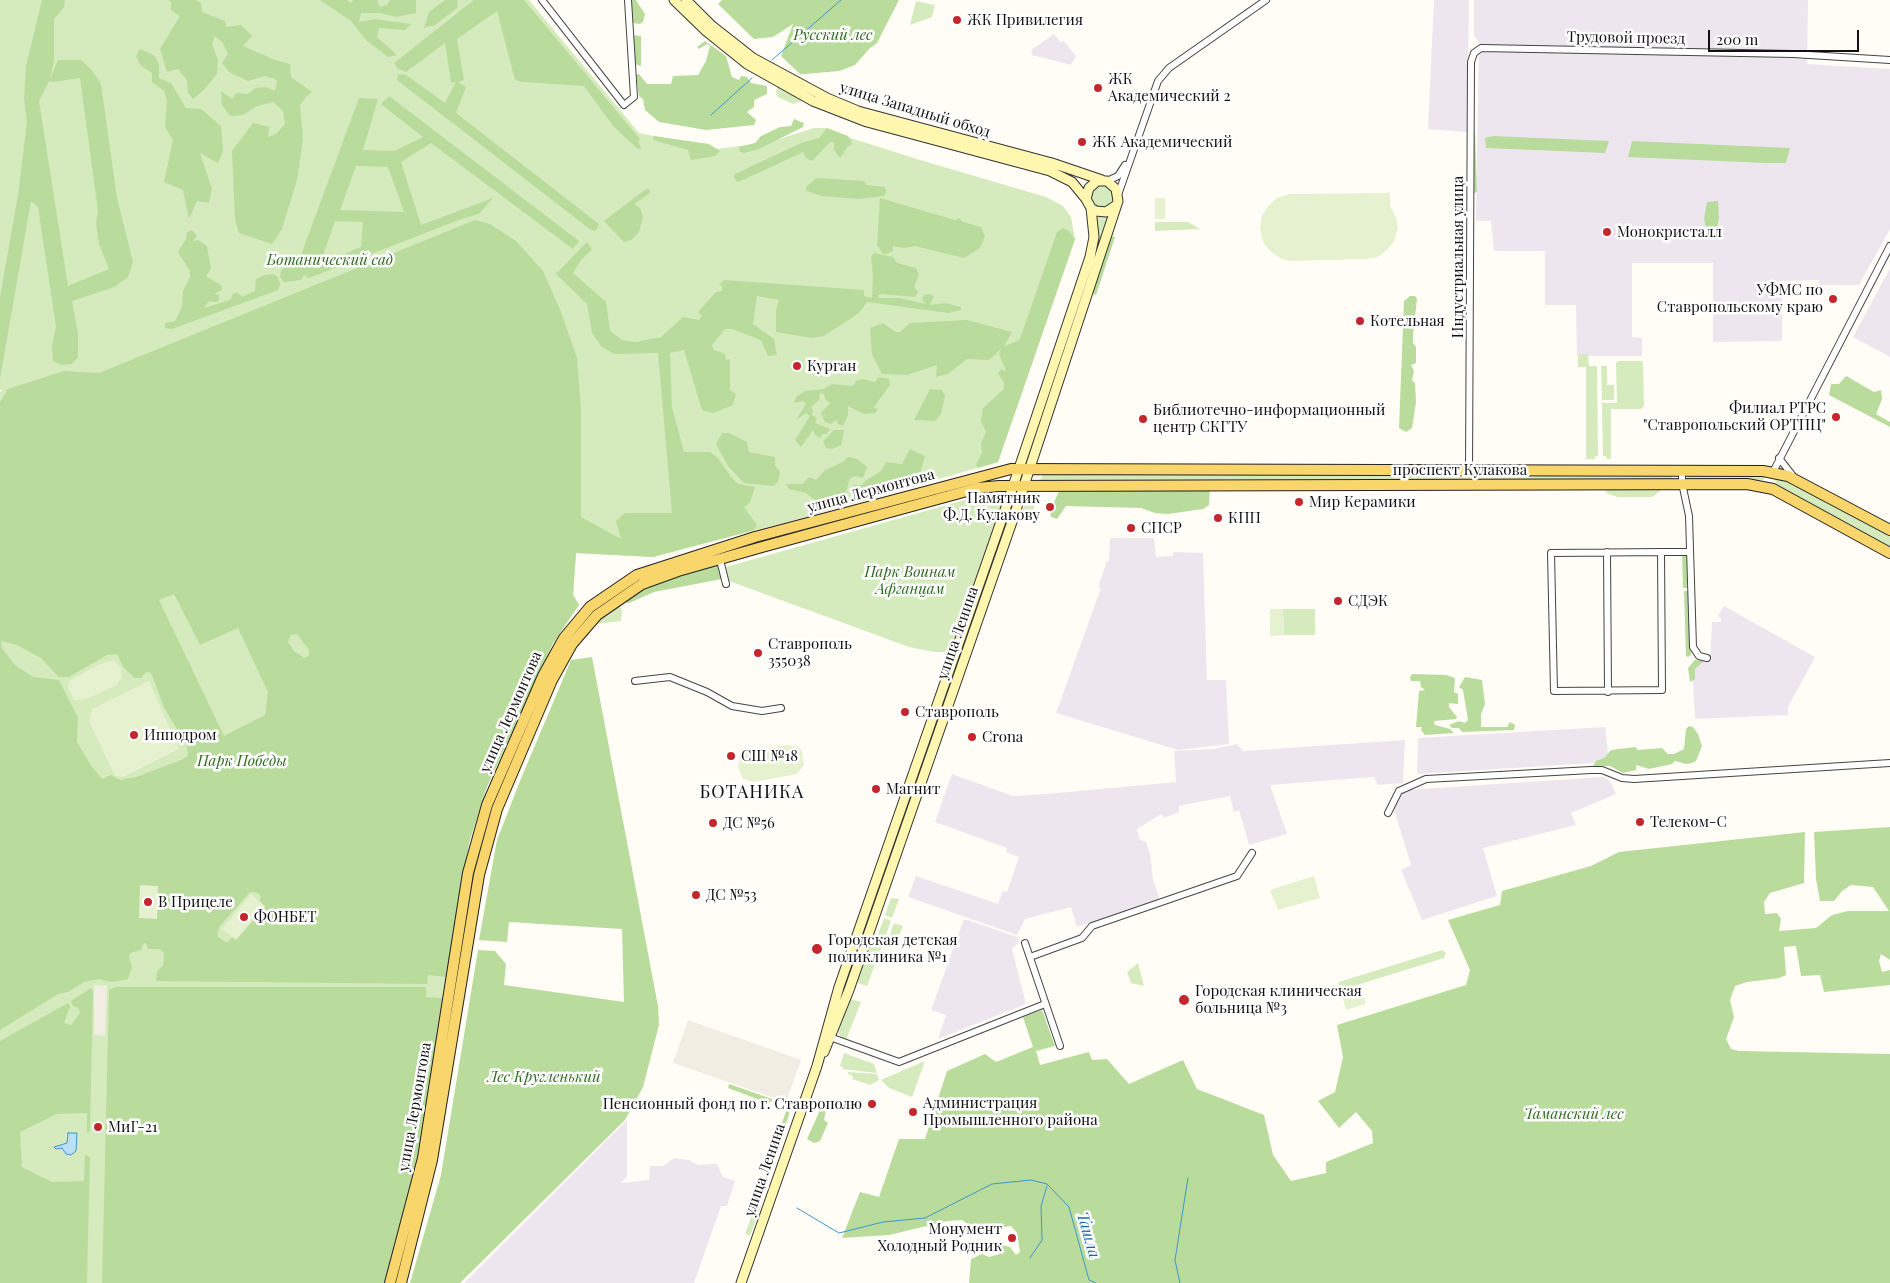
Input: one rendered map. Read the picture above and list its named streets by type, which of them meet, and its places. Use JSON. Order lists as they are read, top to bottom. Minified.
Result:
{"streets":{"main road":["улица Западный обход","проспект Кулакова","улица Лермонтова","улица Ленина"],"street":["Трудовой проезд","Индустриальная улица"]},"crossings":[["Трудовой проезд","Индустриальная улица"],["улица Западный обход","улица Ленина"],["Индустриальная улица","проспект Кулакова"],["проспект Кулакова","улица Лермонтова"],["проспект Кулакова","улица Ленина"],["улица Лермонтова","улица Ленина"]],"districts":["БОТАНИКА"],"water":["Ташла"],"parks":["Русский лес","Ботанический сад","Парк Воинам Афганцам","Парк Победы","Лес Кругленький","Таманский лес"],"places":["ЖК Привилегия","ЖК Академический 2","ЖК Академический","Монокристалл","УФМС по Ставропольскому краю","Котельная","Курган","Филиал РТРС \"Ставропольский ОРТПЦ\"","Библиотечно-информационный центр СКГТУ","Мир Керамики","Памятник Ф.Д. Кулакову","КПП","СПСР","СДЭК","Ставрополь 355038","Ставрополь","Ипподром","Crona","СШ №18","Магнит","Телеком-С","ДС №56","ДС №53","В Прицеле","ФОНБЕТ","Городская детская поликлиника №1","Городская клиническая больница №3","Пенсионный фонд по г. Ставрополю","Администрация Промышленного района","МиГ-21","Монумент Холодный Родник"],"scale_bar":"200 m"}
